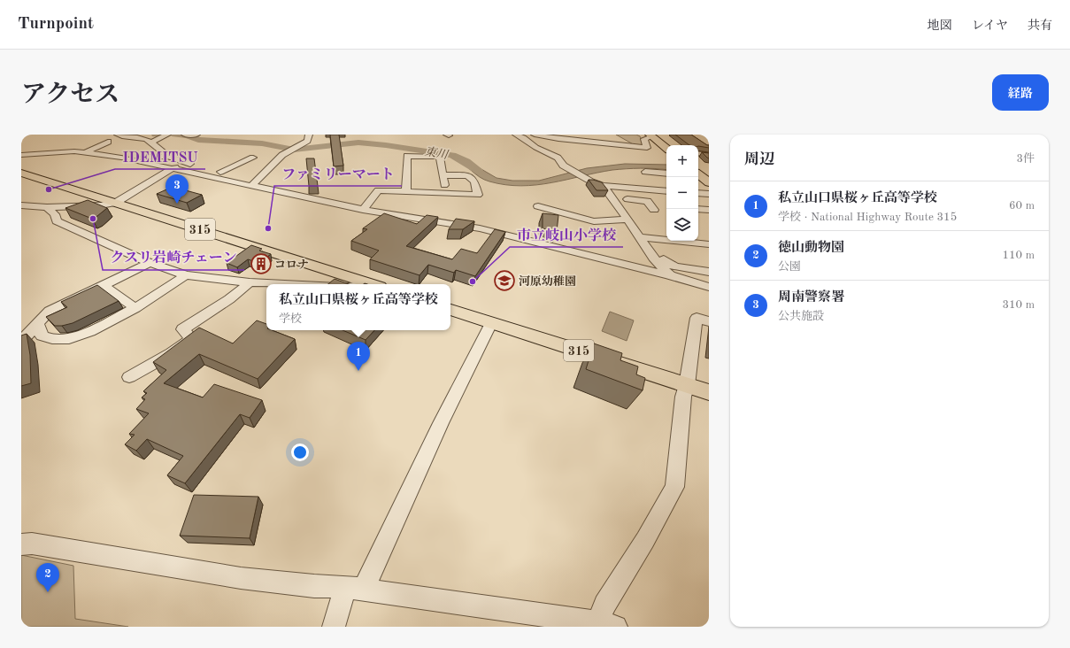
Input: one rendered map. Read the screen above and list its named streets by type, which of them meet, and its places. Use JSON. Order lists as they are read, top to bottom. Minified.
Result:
{"streets":{"highway":["315"]},"water":["東川"],"places":{"other":["IDEMITSU","クスリ岩崎チェーン","ファミリーマート","市立岐山小学校"],"building":["コロナ"],"school or university":["河原幼稚園"]},"page":{"header":"Turnpoint","nav":["地図","レイヤ","共有"],"title":"アクセス","buttons":"経路","heading":["周辺","3件"],"map_buttons":["+","−"],"pins":["3","1","2"],"list":[{"mark":"1","name":"私立山口県桜ヶ丘高等学校","note":"学校 · National Highway Route 315","value":"60 m"},{"mark":"2","name":"徳山動物園","note":"公園","value":"110 m"},{"mark":"3","name":"周南警察署","note":"公共施設","value":"310 m"}],"popup":["私立山口県桜ヶ丘高等学校","学校"]}}
